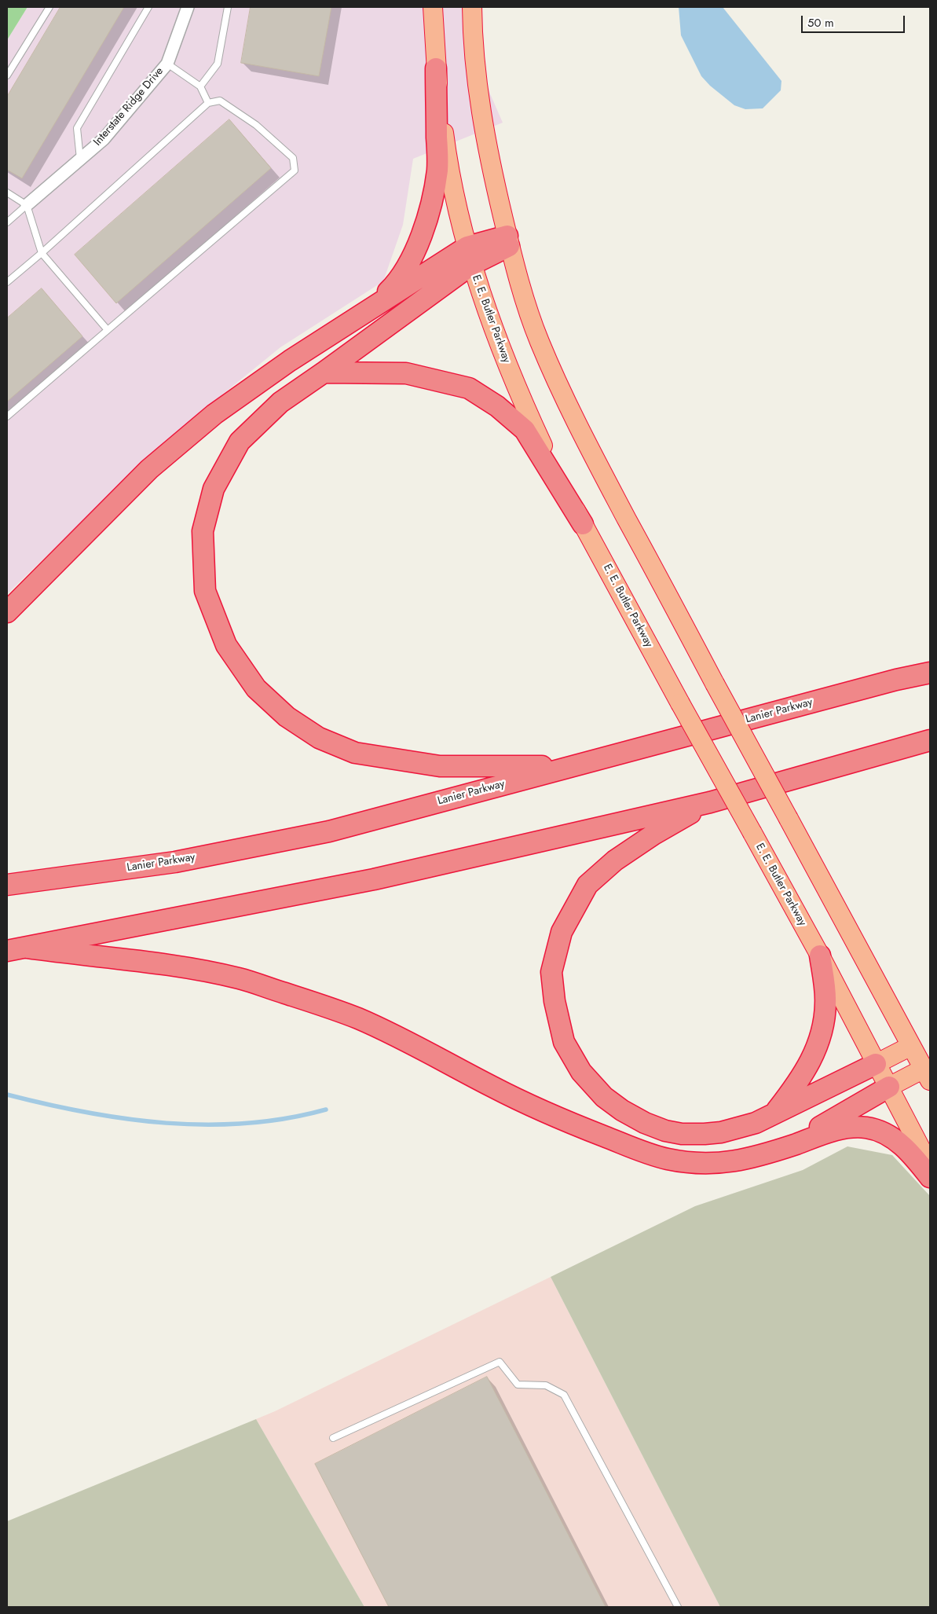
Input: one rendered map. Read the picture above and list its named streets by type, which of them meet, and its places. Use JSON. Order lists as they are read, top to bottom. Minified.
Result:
{"streets":{"highway":["E. E. Butler Parkway","Lanier Parkway"],"street":["Interstate Ridge Drive"]},"scale_bar":"50 m"}
